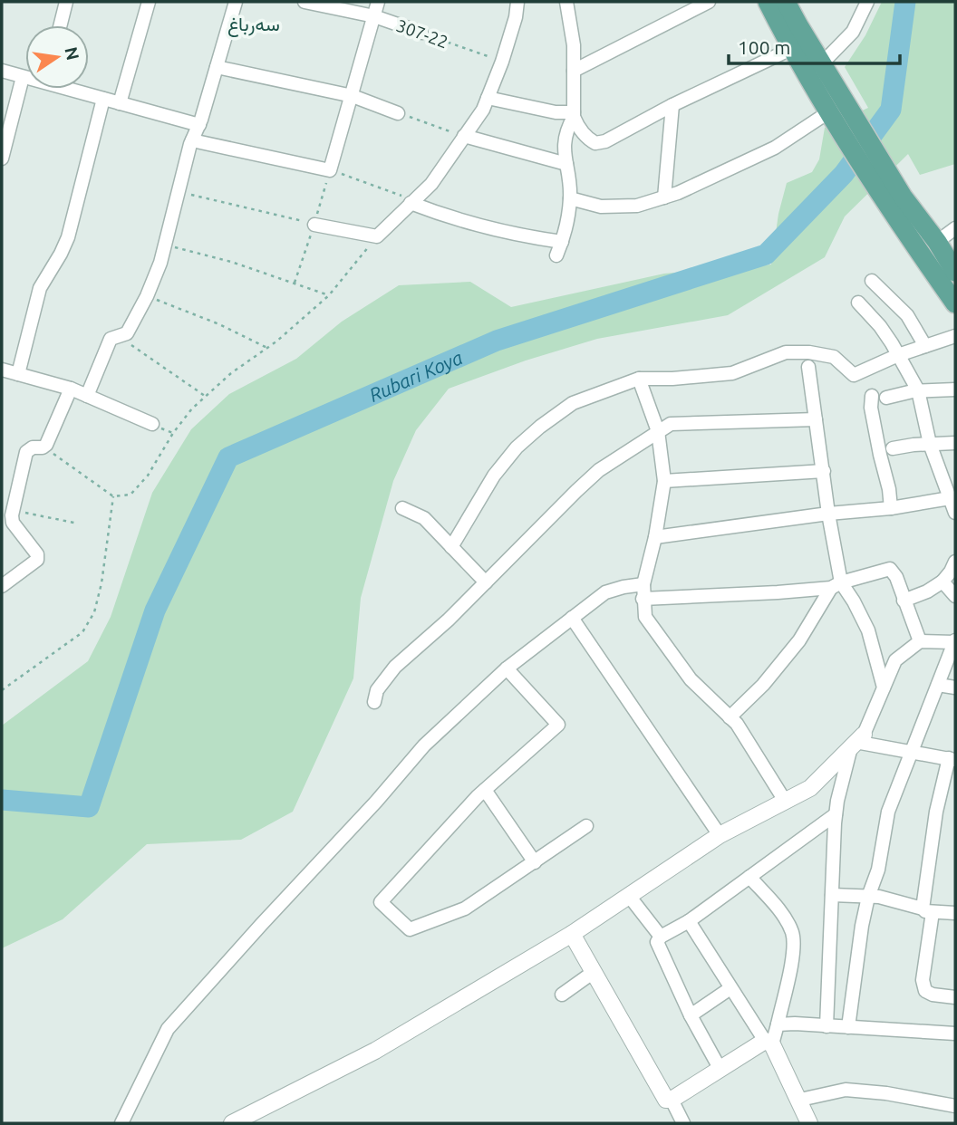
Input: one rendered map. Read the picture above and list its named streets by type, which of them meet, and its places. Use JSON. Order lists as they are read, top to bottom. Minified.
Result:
{"streets":{"street":["307-22"]},"districts":["سەرباغ"],"water":["Rubari Koya"],"scale_bar":"100 m","north":"right"}
